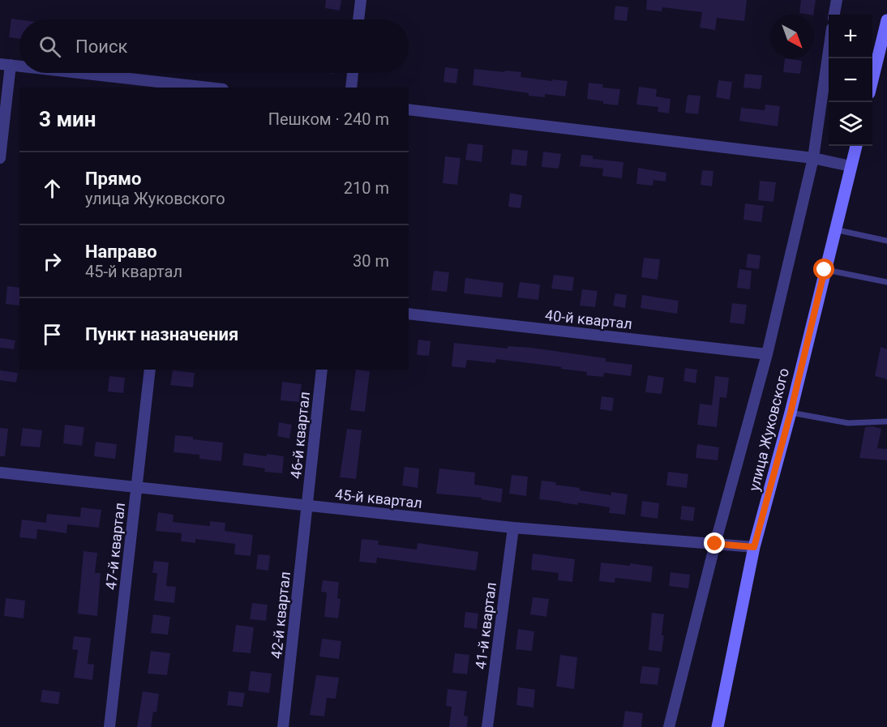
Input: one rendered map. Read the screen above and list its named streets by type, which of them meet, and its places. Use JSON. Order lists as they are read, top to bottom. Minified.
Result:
{"streets":{"street":["40-й квартал","улица Жуковского","46-й квартал","45-й квартал","47-й квартал","42-й квартал","41-й квартал"]},"crossings":[["улица Жуковского","45-й квартал"],["46-й квартал","45-й квартал"],["46-й квартал","42-й квартал"],["45-й квартал","47-й квартал"],["45-й квартал","42-й квартал"],["45-й квартал","41-й квартал"]],"north":"bottom right","page":{"map_buttons":["+","−"],"search":"Поиск","heading":["3 мин","Пешком · 240 m"],"list":[["Прямо","улица Жуковского","210 m"],["Направо","45-й квартал","30 m"],"Пункт назначения"]}}
